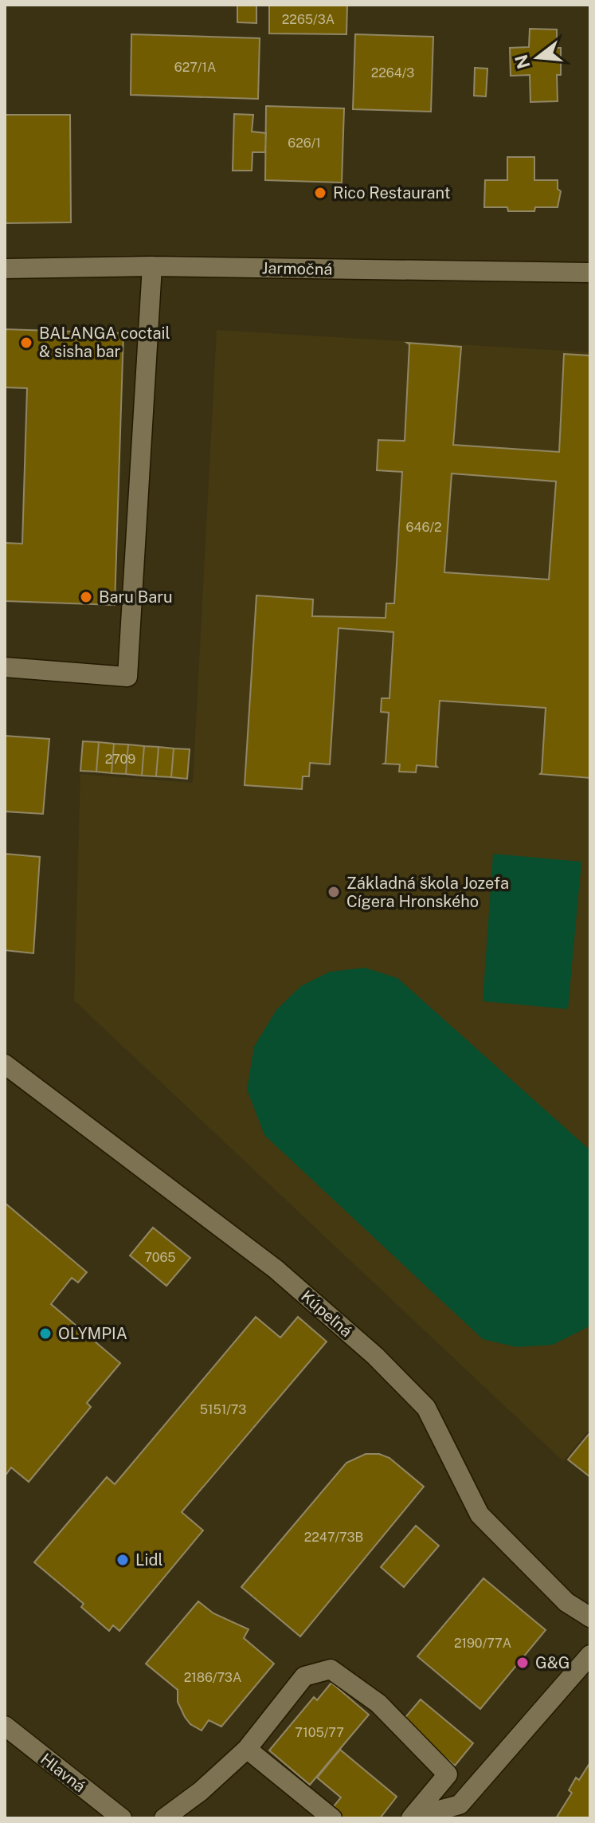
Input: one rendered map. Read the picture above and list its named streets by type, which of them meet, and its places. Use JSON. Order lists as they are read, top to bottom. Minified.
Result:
{"streets":{"street":["Jarmočná","Kúpeľná","Hlavná"]},"places":["Rico Restaurant","BALANGA coctail & sisha bar","Baru Baru","Základná škola Jozefa Cígera Hronského","OLYMPIA","Lidl","G&G"],"house_numbers":["2265/3A","627/1A","2264/3","626/1","646/2","2709","7065","5151/73","2247/73B","2190/77A","2186/73A","7105/77"],"north":"left"}
